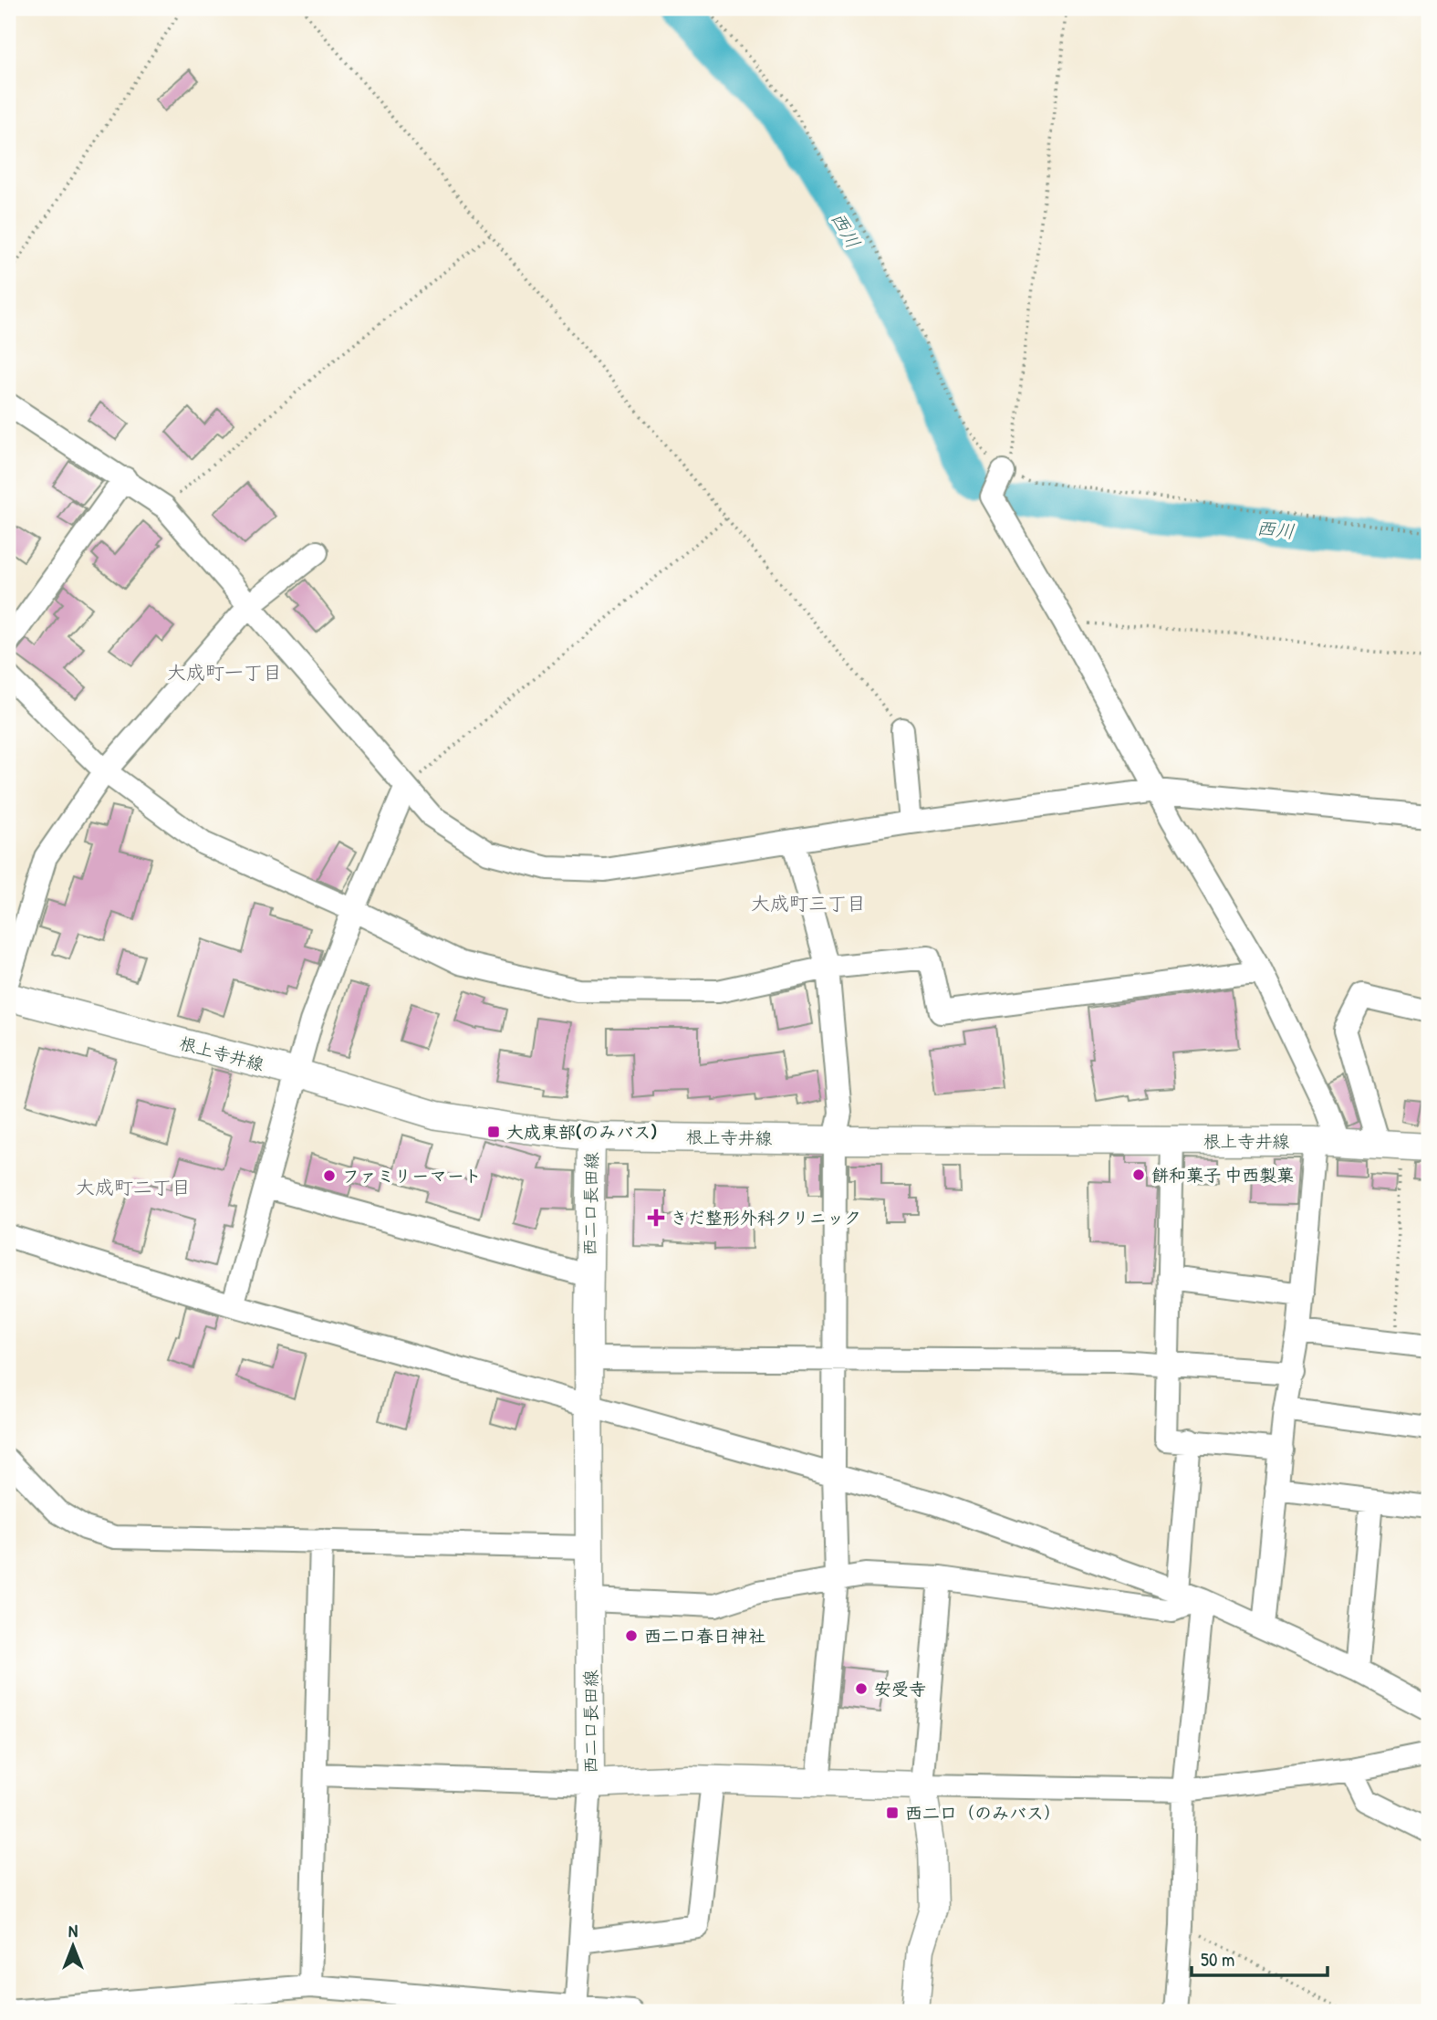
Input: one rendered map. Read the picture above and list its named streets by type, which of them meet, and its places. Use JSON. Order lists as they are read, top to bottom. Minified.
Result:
{"streets":{"main road":["根上寺井線","西二口長田線"]},"crossings":[["根上寺井線","西二口長田線"]],"districts":["大成町一丁目","大成町三丁目","大成町二丁目"],"water":["西川"],"places":{"transit":["大成東部(のみバス)","西二口（のみバス）"],"other":["餅和菓子 中西製菓","ファミリーマート","西二口春日神社","安受寺"],"health":["きだ整形外科クリニック"]},"scale_bar":"50 m","north":"top"}
